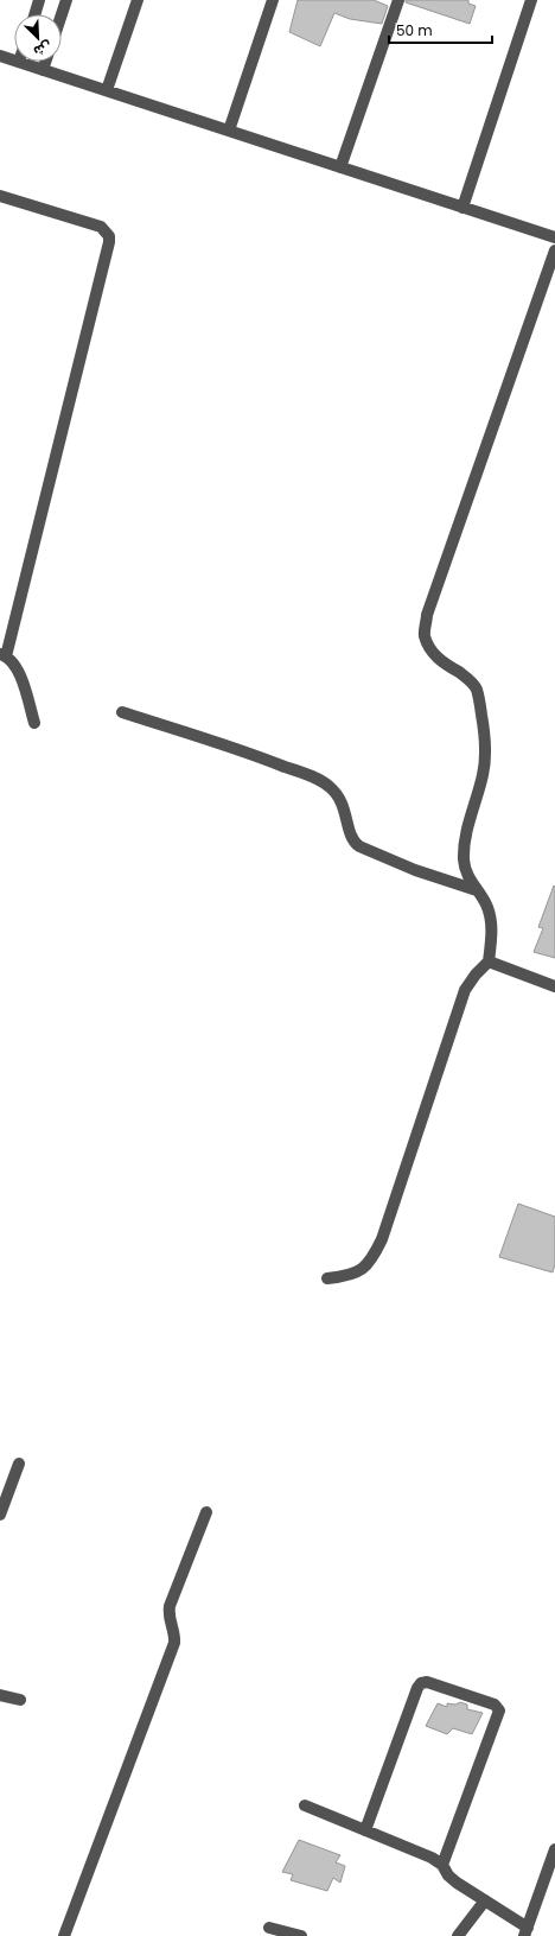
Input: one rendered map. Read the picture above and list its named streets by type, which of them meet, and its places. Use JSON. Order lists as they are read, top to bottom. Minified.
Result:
{"scale_bar":"50 m","north":"bottom right"}
